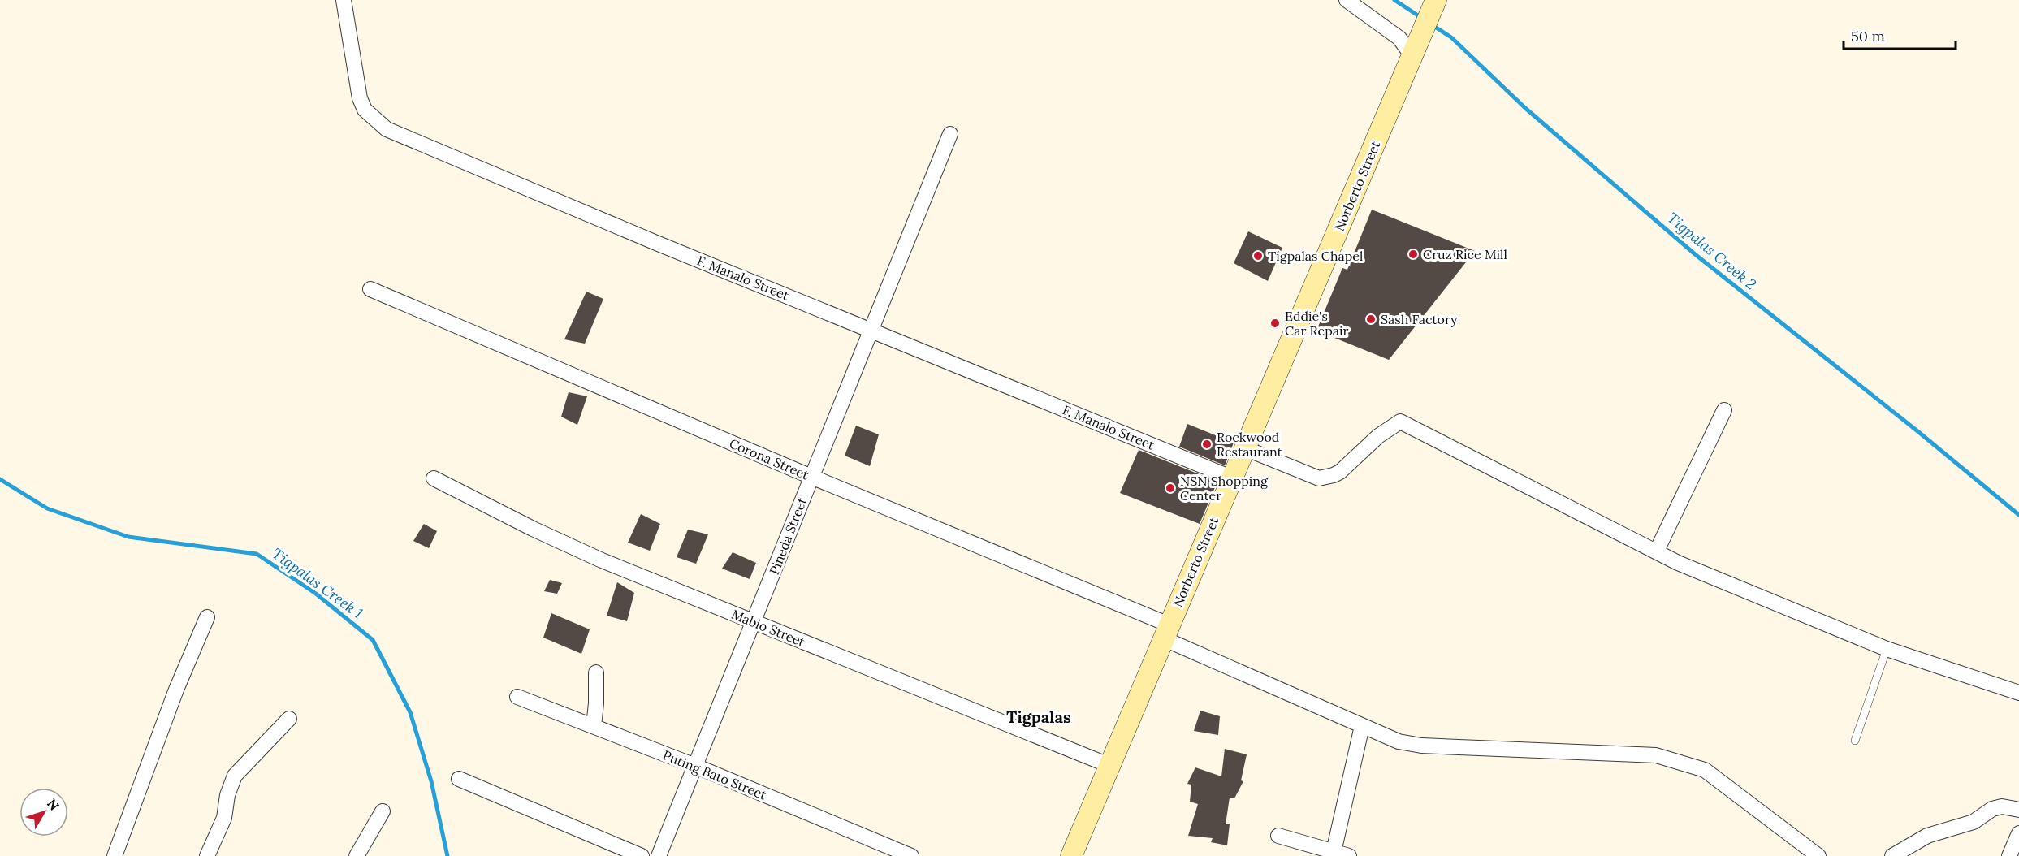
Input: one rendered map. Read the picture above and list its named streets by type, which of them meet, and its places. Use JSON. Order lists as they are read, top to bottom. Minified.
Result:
{"streets":{"main road":["Norberto Street"],"street":["F. Manalo Street","Corona Street","Pineda Street","Mabio Street","Puting Bato Street"]},"crossings":[["Norberto Street","F. Manalo Street"],["Norberto Street","Corona Street"],["Norberto Street","Mabio Street"],["F. Manalo Street","Pineda Street"],["Corona Street","Pineda Street"],["Pineda Street","Mabio Street"],["Pineda Street","Puting Bato Street"]],"districts":["Tigpalas"],"water":["Tigpalas Creek 2","Tigpalas Creek 1"],"places":["Cruz Rice Mill","Tigpalas Chapel","Sash Factory","Eddie's Car Repair","Rockwood Restaurant","NSN Shopping Center"],"scale_bar":"50 m","north":"top right"}
